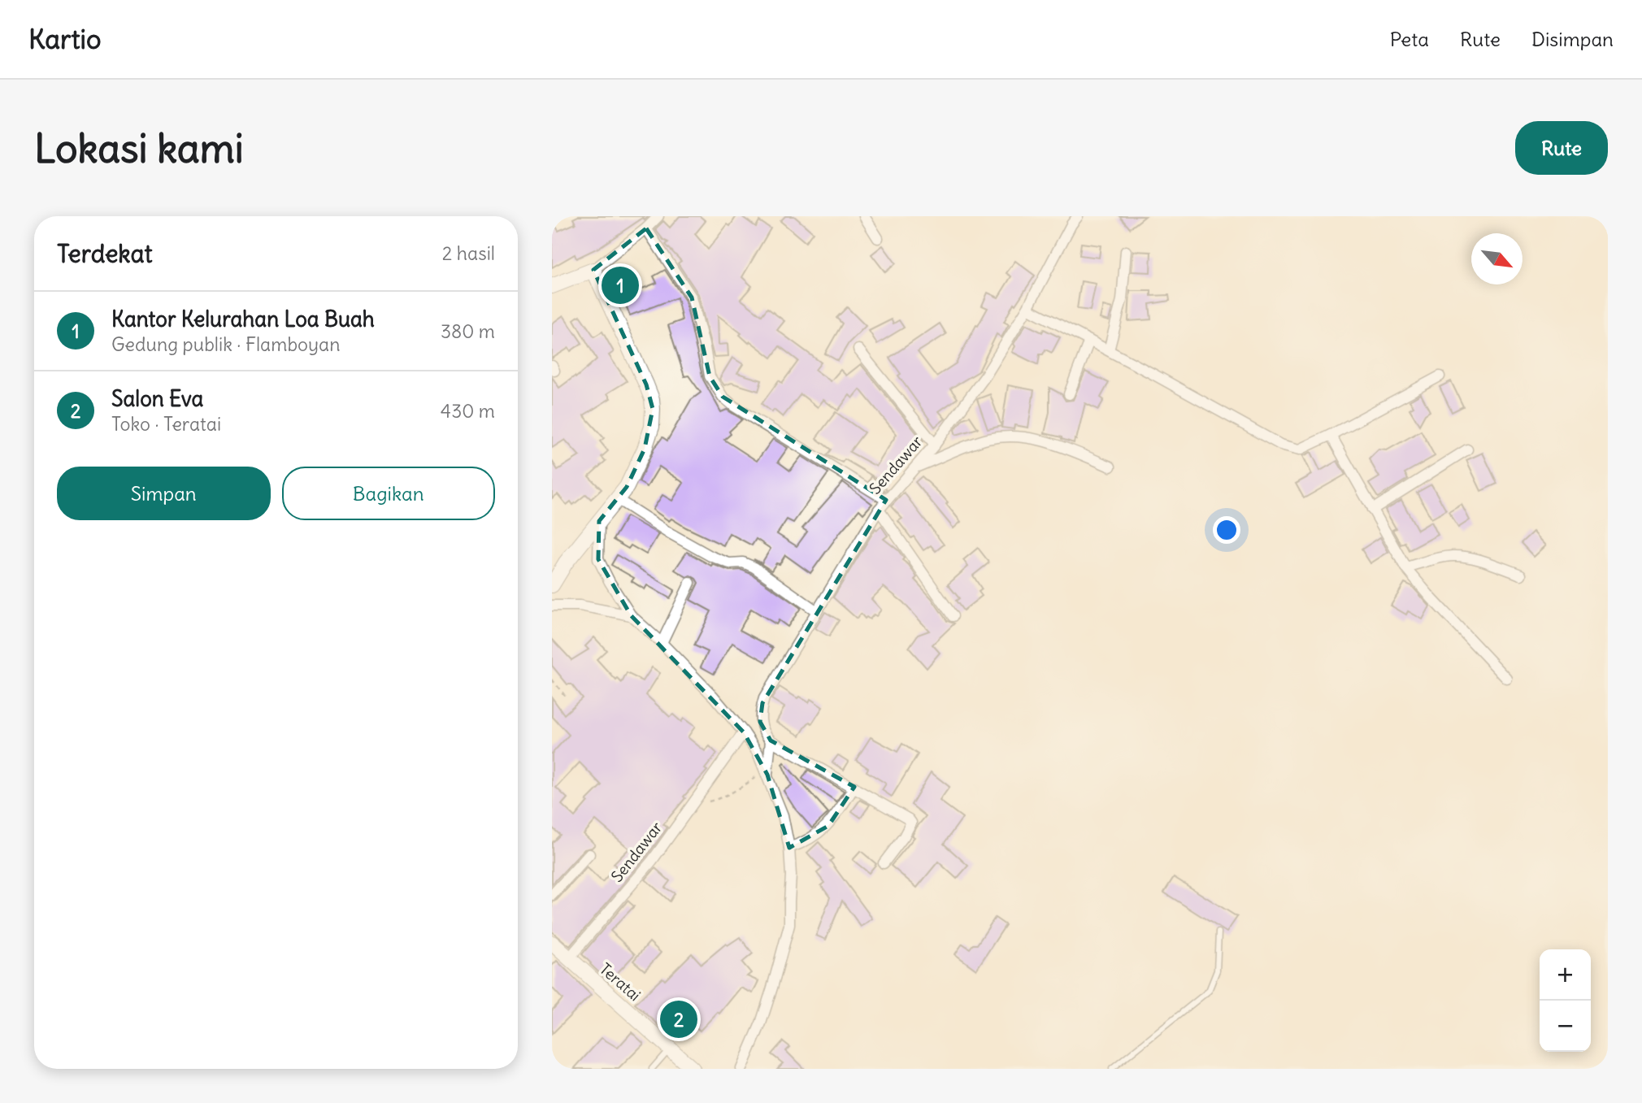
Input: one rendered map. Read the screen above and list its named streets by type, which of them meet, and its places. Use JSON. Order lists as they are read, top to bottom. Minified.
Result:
{"streets":{"main road":["Teratai"],"street":["Sendawar"]},"crossings":[["Sendawar","Teratai"]],"north":"bottom right","page":{"header":"Kartio","nav":["Peta","Rute","Disimpan"],"buttons":["Rute",["Simpan","Bagikan"]],"title":"Lokasi kami","heading":["Terdekat","2 hasil"],"pins":["1","2"],"list":[{"mark":"1","name":"Kantor Kelurahan Loa Buah","note":"Gedung publik · Flamboyan","value":"380 m"},{"mark":"2","name":"Salon Eva","note":"Toko · Teratai","value":"430 m"}],"map_buttons":["+","−"]}}
